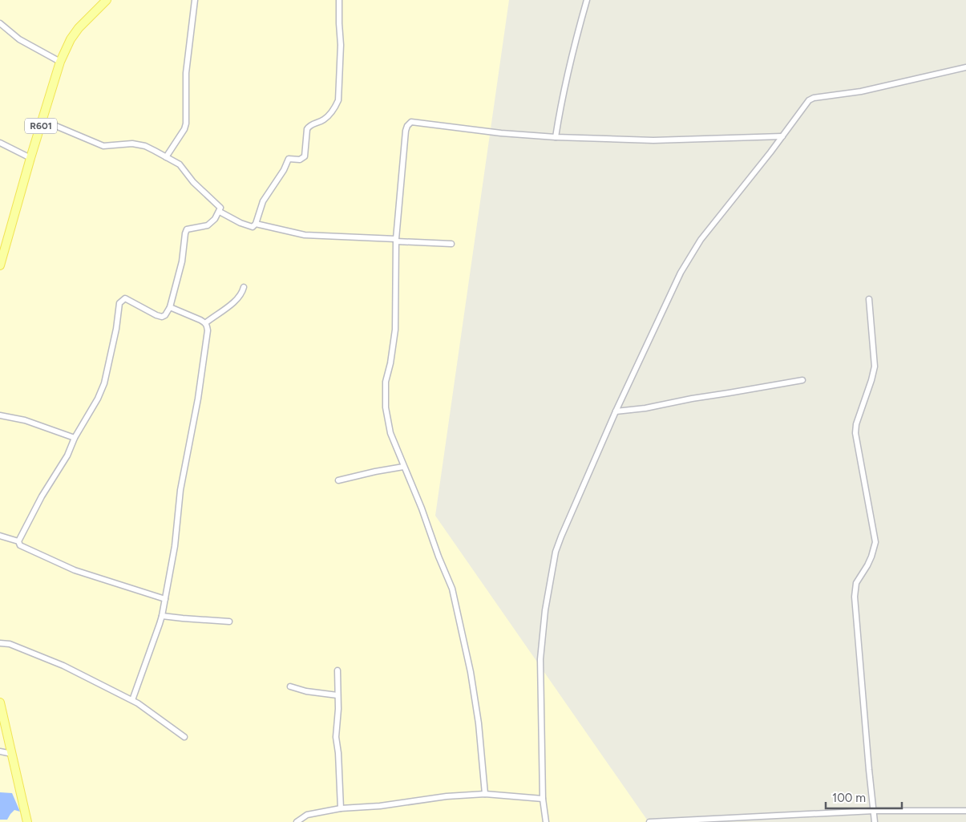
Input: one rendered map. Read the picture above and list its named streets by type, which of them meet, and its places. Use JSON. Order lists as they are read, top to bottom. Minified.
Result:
{"streets":{"main road":["R601"]},"scale_bar":"100 m"}
